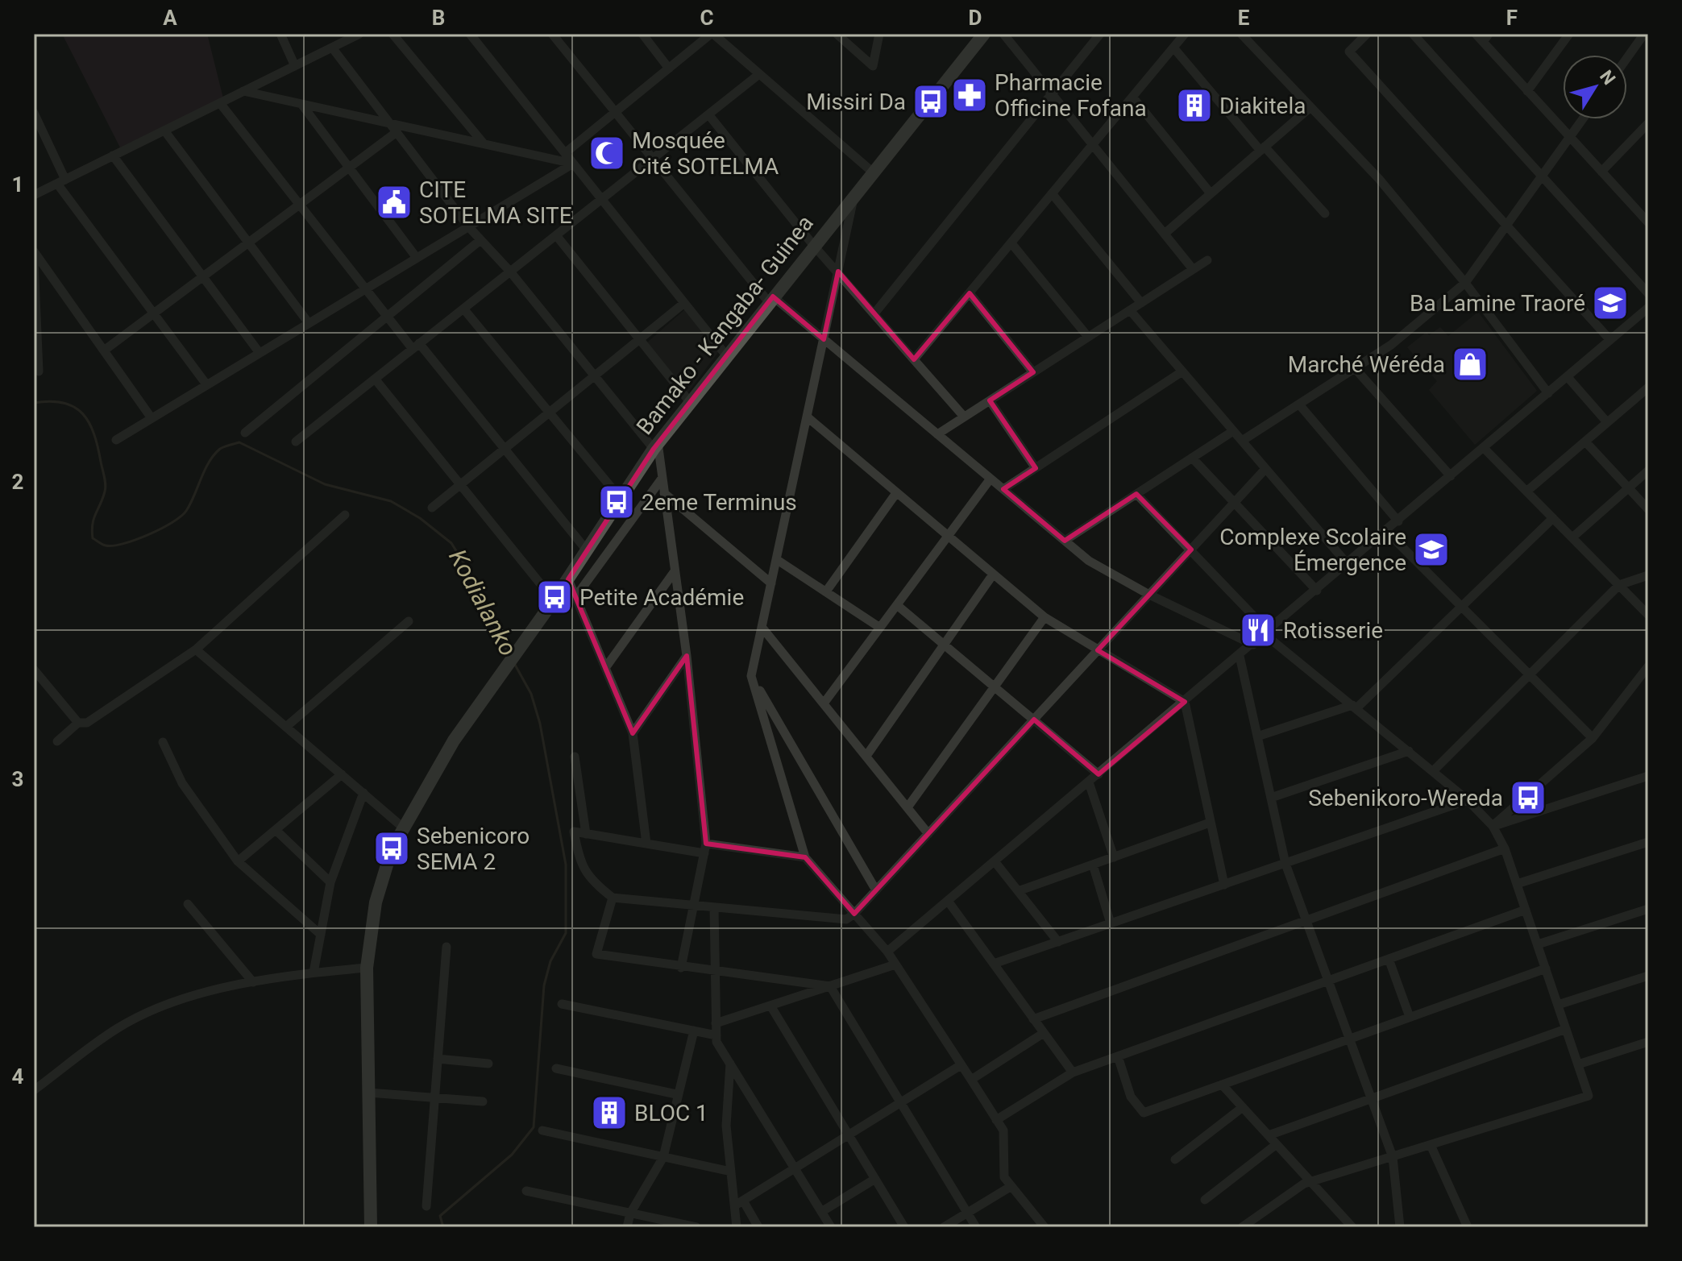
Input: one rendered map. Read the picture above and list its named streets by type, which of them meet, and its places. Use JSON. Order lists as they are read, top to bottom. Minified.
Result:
{"streets":{"main road":["Bamako - Kangaba- Guinea"]},"water":["Kodialanko"],"places":{"pharmacy":["Pharmacie Officine Fofana"],"bus stop":["Missiri Da","2eme Terminus","Petite Académie","Sebenikoro-Wereda","Sebenicoro SEMA 2"],"building":["Diakitela","BLOC 1"],"mosque":["Mosquée Cité SOTELMA"],"public building":["CITE SOTELMA SITE"],"school or university":["Ba Lamine Traoré","Complexe Scolaire Émergence"],"shop":["Marché Wéréda"],"restaurant":["Rotisserie"]},"north":"top right","grid":{"columns":["A","B","C","D","E","F"],"rows":["1","2","3","4"]}}
